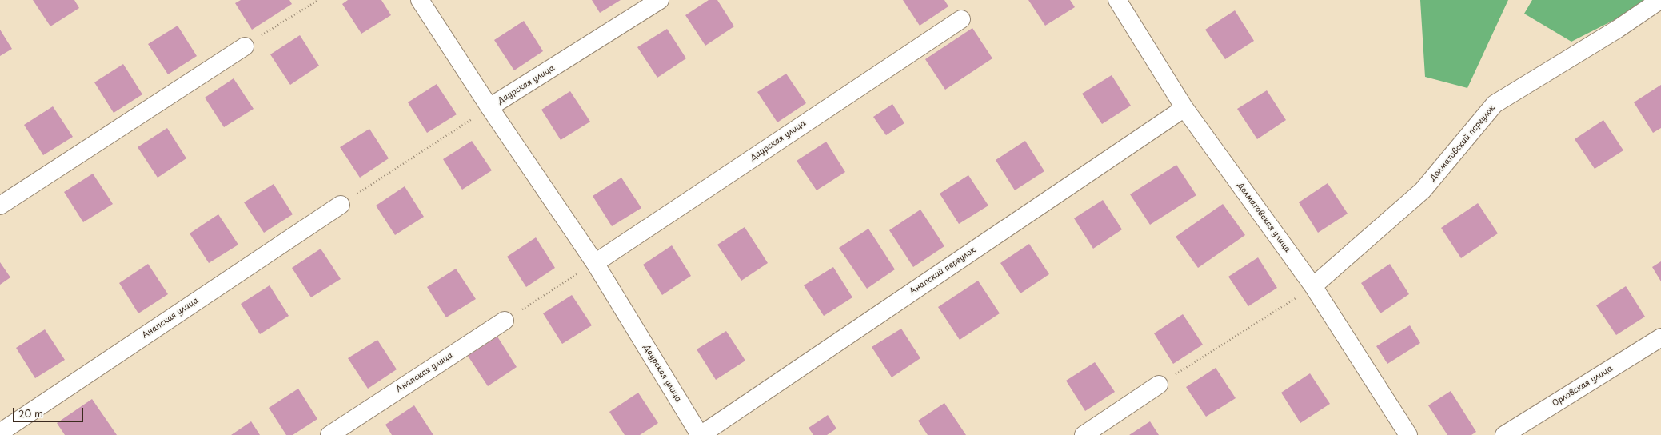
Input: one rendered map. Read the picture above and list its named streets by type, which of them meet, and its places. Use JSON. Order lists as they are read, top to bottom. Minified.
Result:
{"streets":{"street":["Даурская улица","Долматовский переулок","Долматовская улица","Анапский переулок","Анапская улица","Орловская улица"]},"crossings":[["Даурская улица","Анапский переулок"],["Долматовский переулок","Долматовская улица"],["Долматовская улица","Анапский переулок"]],"scale_bar":"20 m"}
